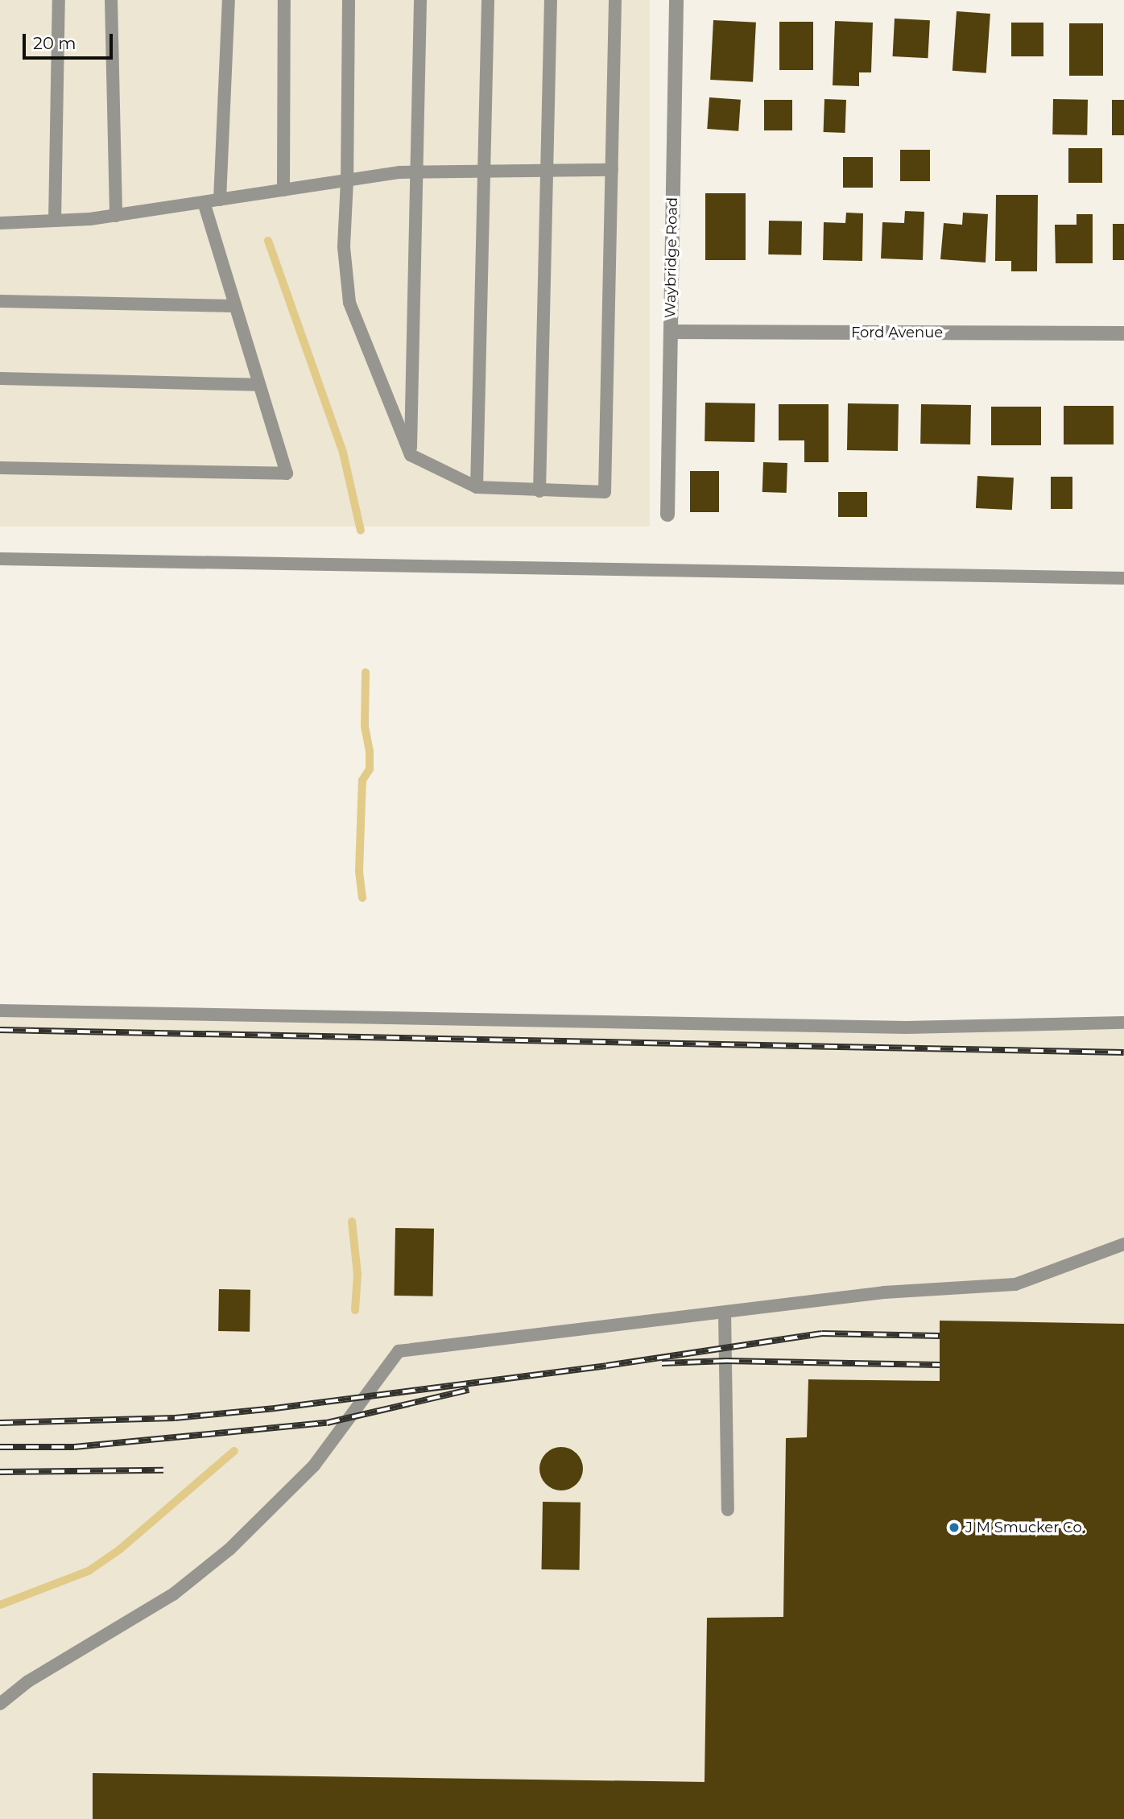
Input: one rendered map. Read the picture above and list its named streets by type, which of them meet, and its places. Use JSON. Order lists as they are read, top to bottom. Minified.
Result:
{"streets":{"street":["Waybridge Road","Ford Avenue"]},"crossings":[["Waybridge Road","Ford Avenue"]],"places":["J M Smucker Co."],"scale_bar":"20 m"}
